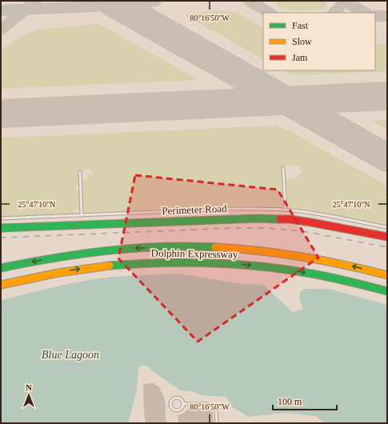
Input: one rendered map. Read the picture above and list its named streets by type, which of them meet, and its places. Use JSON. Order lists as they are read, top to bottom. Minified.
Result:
{"streets":{"main road":["Perimeter Road","Dolphin Expressway"]},"water":["Blue Lagoon"],"legend":["Fast","Slow","Jam"],"scale_bar":"100 m","north":"top","coordinates":["80°16'50\"W","25°47'10\"N"]}
